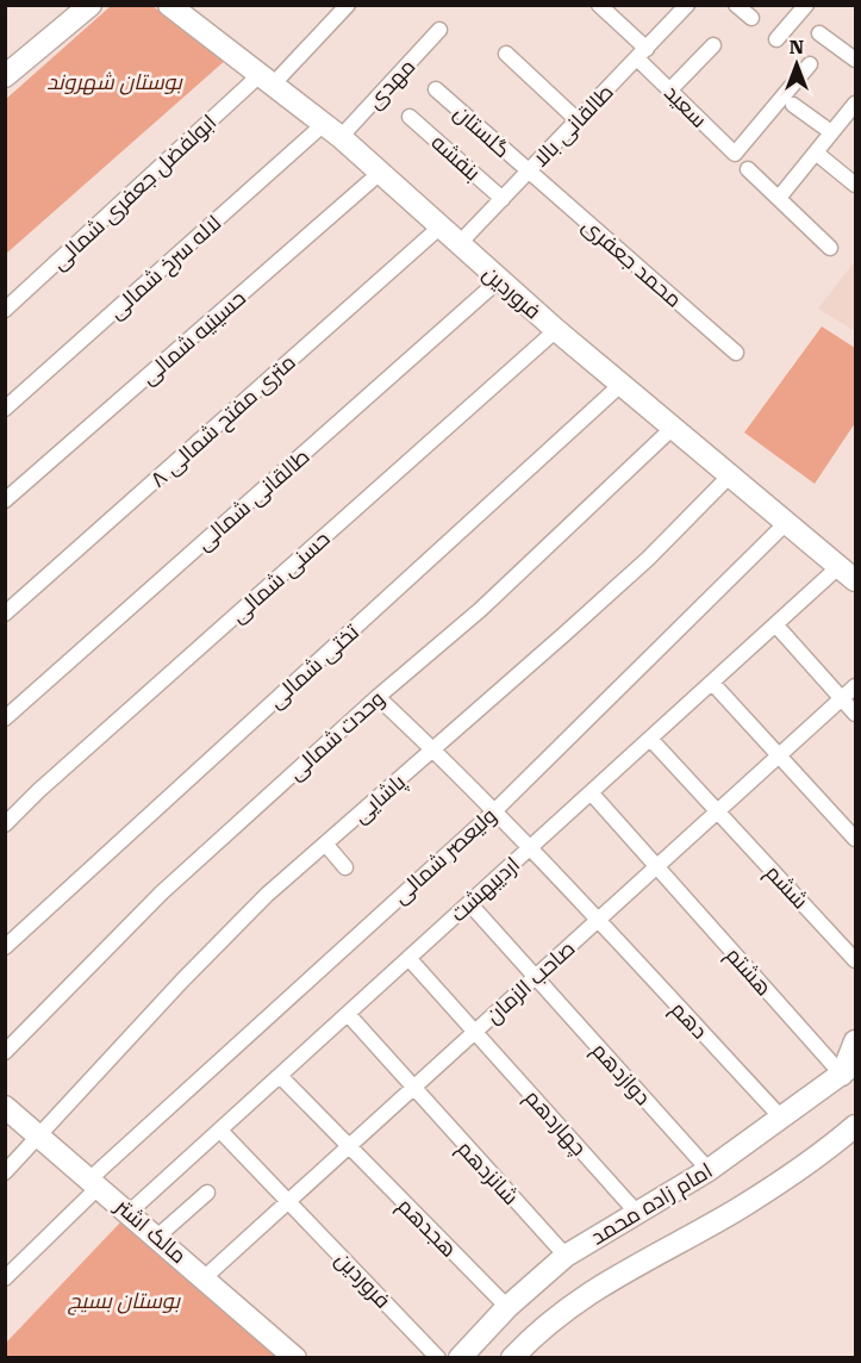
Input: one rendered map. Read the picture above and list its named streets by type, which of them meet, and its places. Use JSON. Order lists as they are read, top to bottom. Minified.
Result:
{"streets":{"street":["مهدی","سعید","طالقانی بالا","گلستان","بنفشه","ابولفضل جعفری شمالی","محمد جعفری","لاله سرخ شمالی","فروردین","حسینیه شمالی","۸ متری مفتح شمالی","طالقانی شمالی","حسنی شمالی","تختی شمالی","وحدت شمالی","پاشایی","ولیعصر شمالی","ششم","اردیبهشت","هشتم","صاحب الزمان","دهم","دوازدهم","چهاردهم","شانزدهم","امام زاده محمد","هجدهم","مالک اشتر"]},"crossings":[["مهدی","لاله سرخ شمالی"],["مهدی","فروردین"],["سعید","طالقانی بالا"],["طالقانی بالا","گلستان"],["طالقانی بالا","بنفشه"],["طالقانی بالا","محمد جعفری"],["طالقانی بالا","فروردین"],["گلستان","محمد جعفری"],["ابولفضل جعفری شمالی","فروردین"],["لاله سرخ شمالی","فروردین"],["فروردین","حسینیه شمالی"],["فروردین","۸ متری مفتح شمالی"],["فروردین","طالقانی شمالی"],["فروردین","حسنی شمالی"],["فروردین","تختی شمالی"],["فروردین","وحدت شمالی"],["فروردین","پاشایی"],["فروردین","ولیعصر شمالی"],["فروردین","اردیبهشت"],["فروردین","صاحب الزمان"],["وحدت شمالی","دهم"],["پاشایی","دهم"],["پاشایی","مالک اشتر"],["ولیعصر شمالی","دهم"],["ولیعصر شمالی","مالک اشتر"],["ششم","اردیبهشت"],["ششم","صاحب الزمان"],["اردیبهشت","هشتم"],["اردیبهشت","دهم"],["اردیبهشت","دوازدهم"],["اردیبهشت","چهاردهم"],["اردیبهشت","شانزدهم"],["اردیبهشت","هجدهم"],["اردیبهشت","مالک اشتر"],["هشتم","صاحب الزمان"],["هشتم","امام زاده محمد"],["صاحب الزمان","دهم"],["صاحب الزمان","دوازدهم"],["صاحب الزمان","چهاردهم"],["صاحب الزمان","شانزدهم"],["صاحب الزمان","هجدهم"],["صاحب الزمان","مالک اشتر"],["دهم","امام زاده محمد"],["دوازدهم","امام زاده محمد"],["چهاردهم","امام زاده محمد"],["شانزدهم","امام زاده محمد"],["امام زاده محمد","هجدهم"]],"parks":["بوستان شهروند","بوستان بسیج"],"north":"top"}
